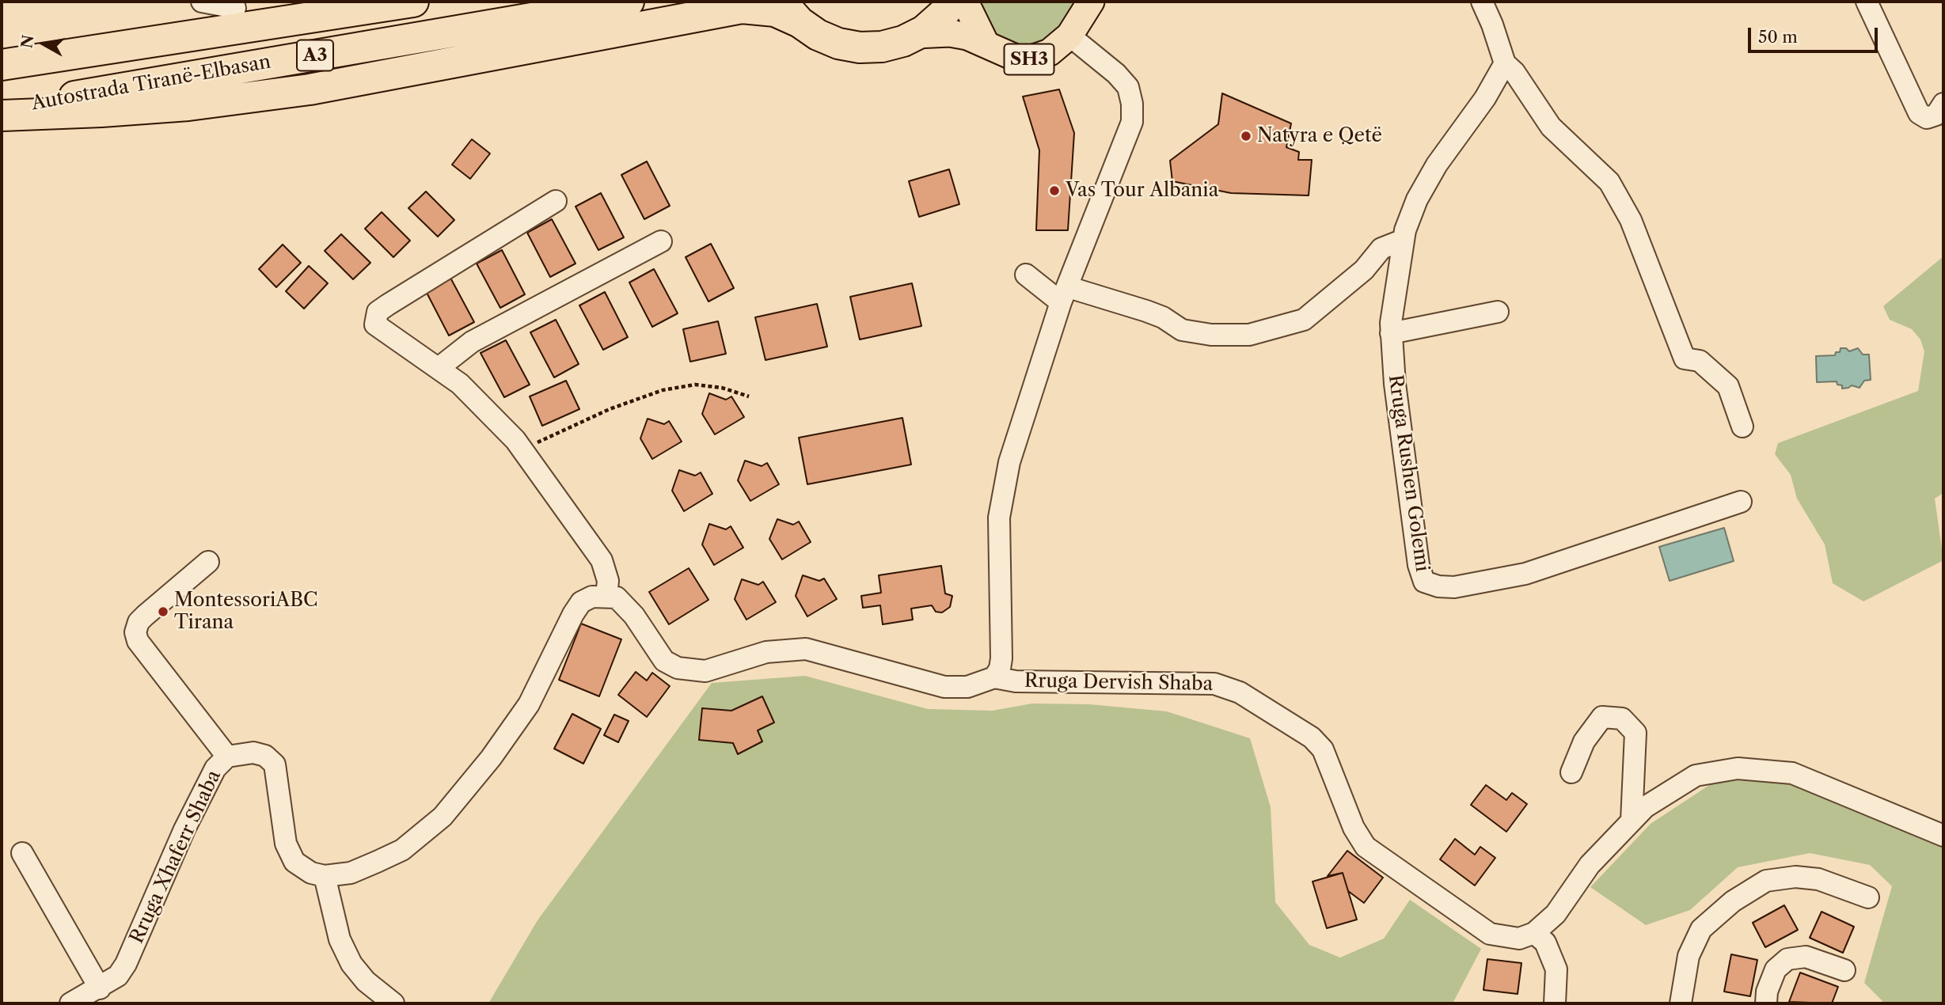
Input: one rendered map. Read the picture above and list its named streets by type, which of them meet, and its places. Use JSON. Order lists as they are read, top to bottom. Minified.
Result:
{"streets":{"highway":["A3","Autostrada Tiranë-Elbasan"],"main road":["SH3"],"street":["Rruga Rushen Golemi","Rruga Dervish Shaba","Rruga Xhaferr Shaba"]},"crossings":[["SH3","Rruga Dervish Shaba"]],"places":["Natyra e Qetë","Vas Tour Albania","MontessoriABC Tirana"],"scale_bar":"50 m","north":"left"}
